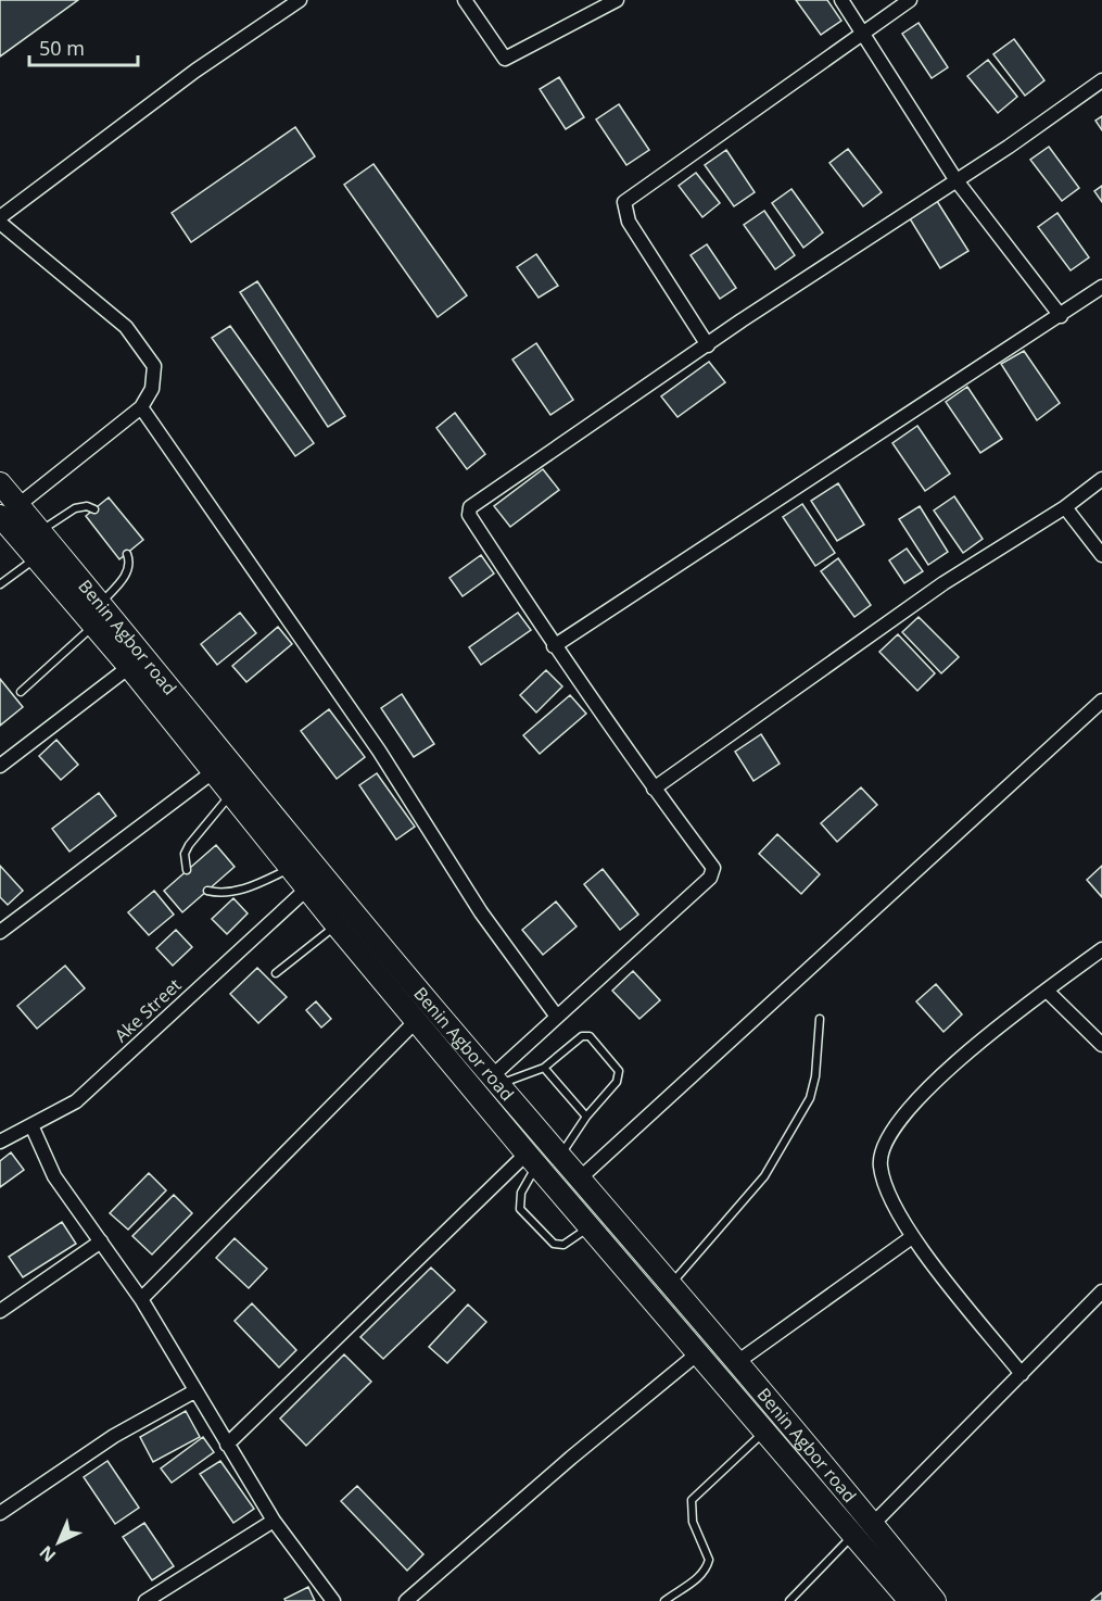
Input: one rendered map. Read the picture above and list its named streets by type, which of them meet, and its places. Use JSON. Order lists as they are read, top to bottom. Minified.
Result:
{"streets":{"highway":["Benin Agbor road"],"street":["Ake Street"]},"crossings":[["Benin Agbor road","Ake Street"]],"scale_bar":"50 m","north":"bottom left"}
